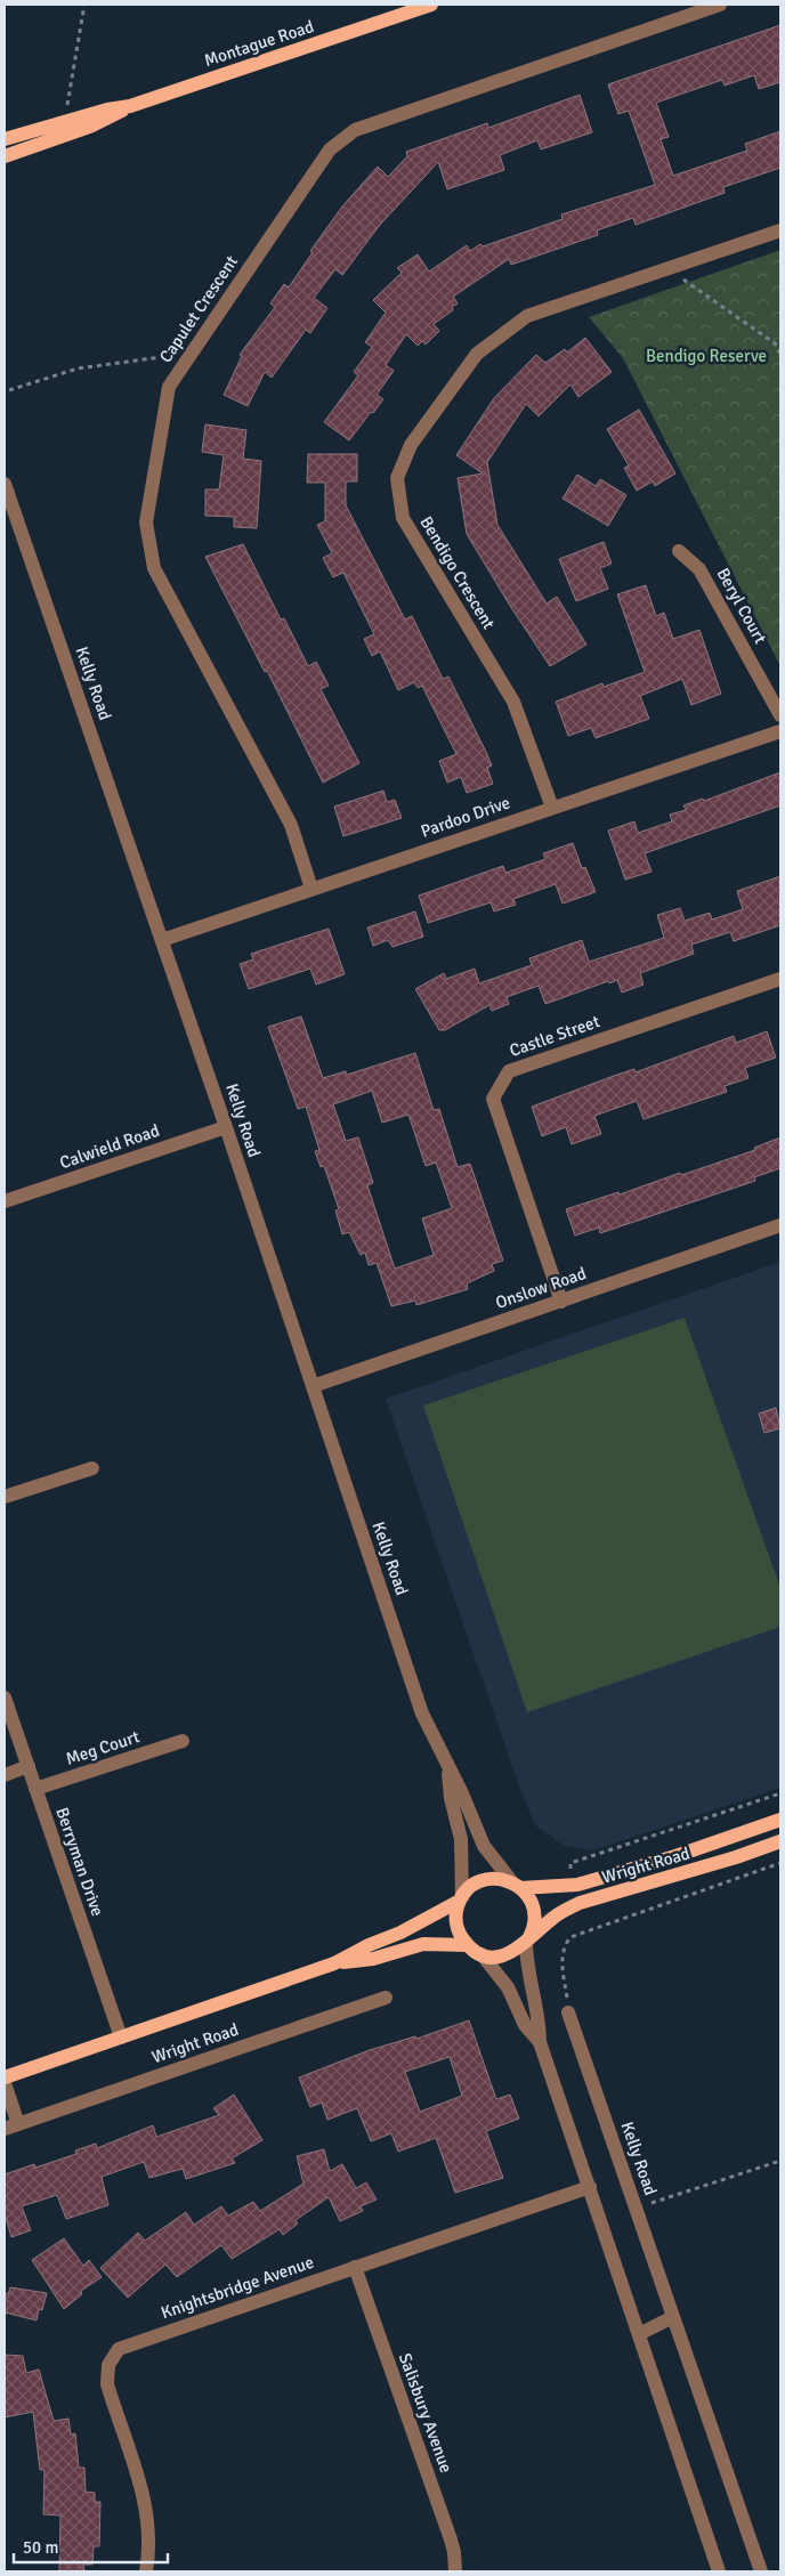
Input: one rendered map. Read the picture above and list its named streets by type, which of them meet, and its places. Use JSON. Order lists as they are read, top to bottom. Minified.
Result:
{"streets":{"main road":["Montague Road","Wright Road"],"street":["Capulet Crescent","Bendigo Crescent","Beryl Court","Kelly Road","Pardoo Drive","Castle Street","Calwield Road","Onslow Road","Meg Court","Berryman Drive","Knightsbridge Avenue","Salisbury Avenue"]},"crossings":[["Capulet Crescent","Pardoo Drive"],["Bendigo Crescent","Pardoo Drive"],["Kelly Road","Pardoo Drive"],["Kelly Road","Calwield Road"],["Kelly Road","Onslow Road"],["Kelly Road","Wright Road"],["Castle Street","Onslow Road"],["Meg Court","Berryman Drive"],["Berryman Drive","Wright Road"],["Knightsbridge Avenue","Salisbury Avenue"]],"parks":["Bendigo Reserve"],"scale_bar":"50 m"}
